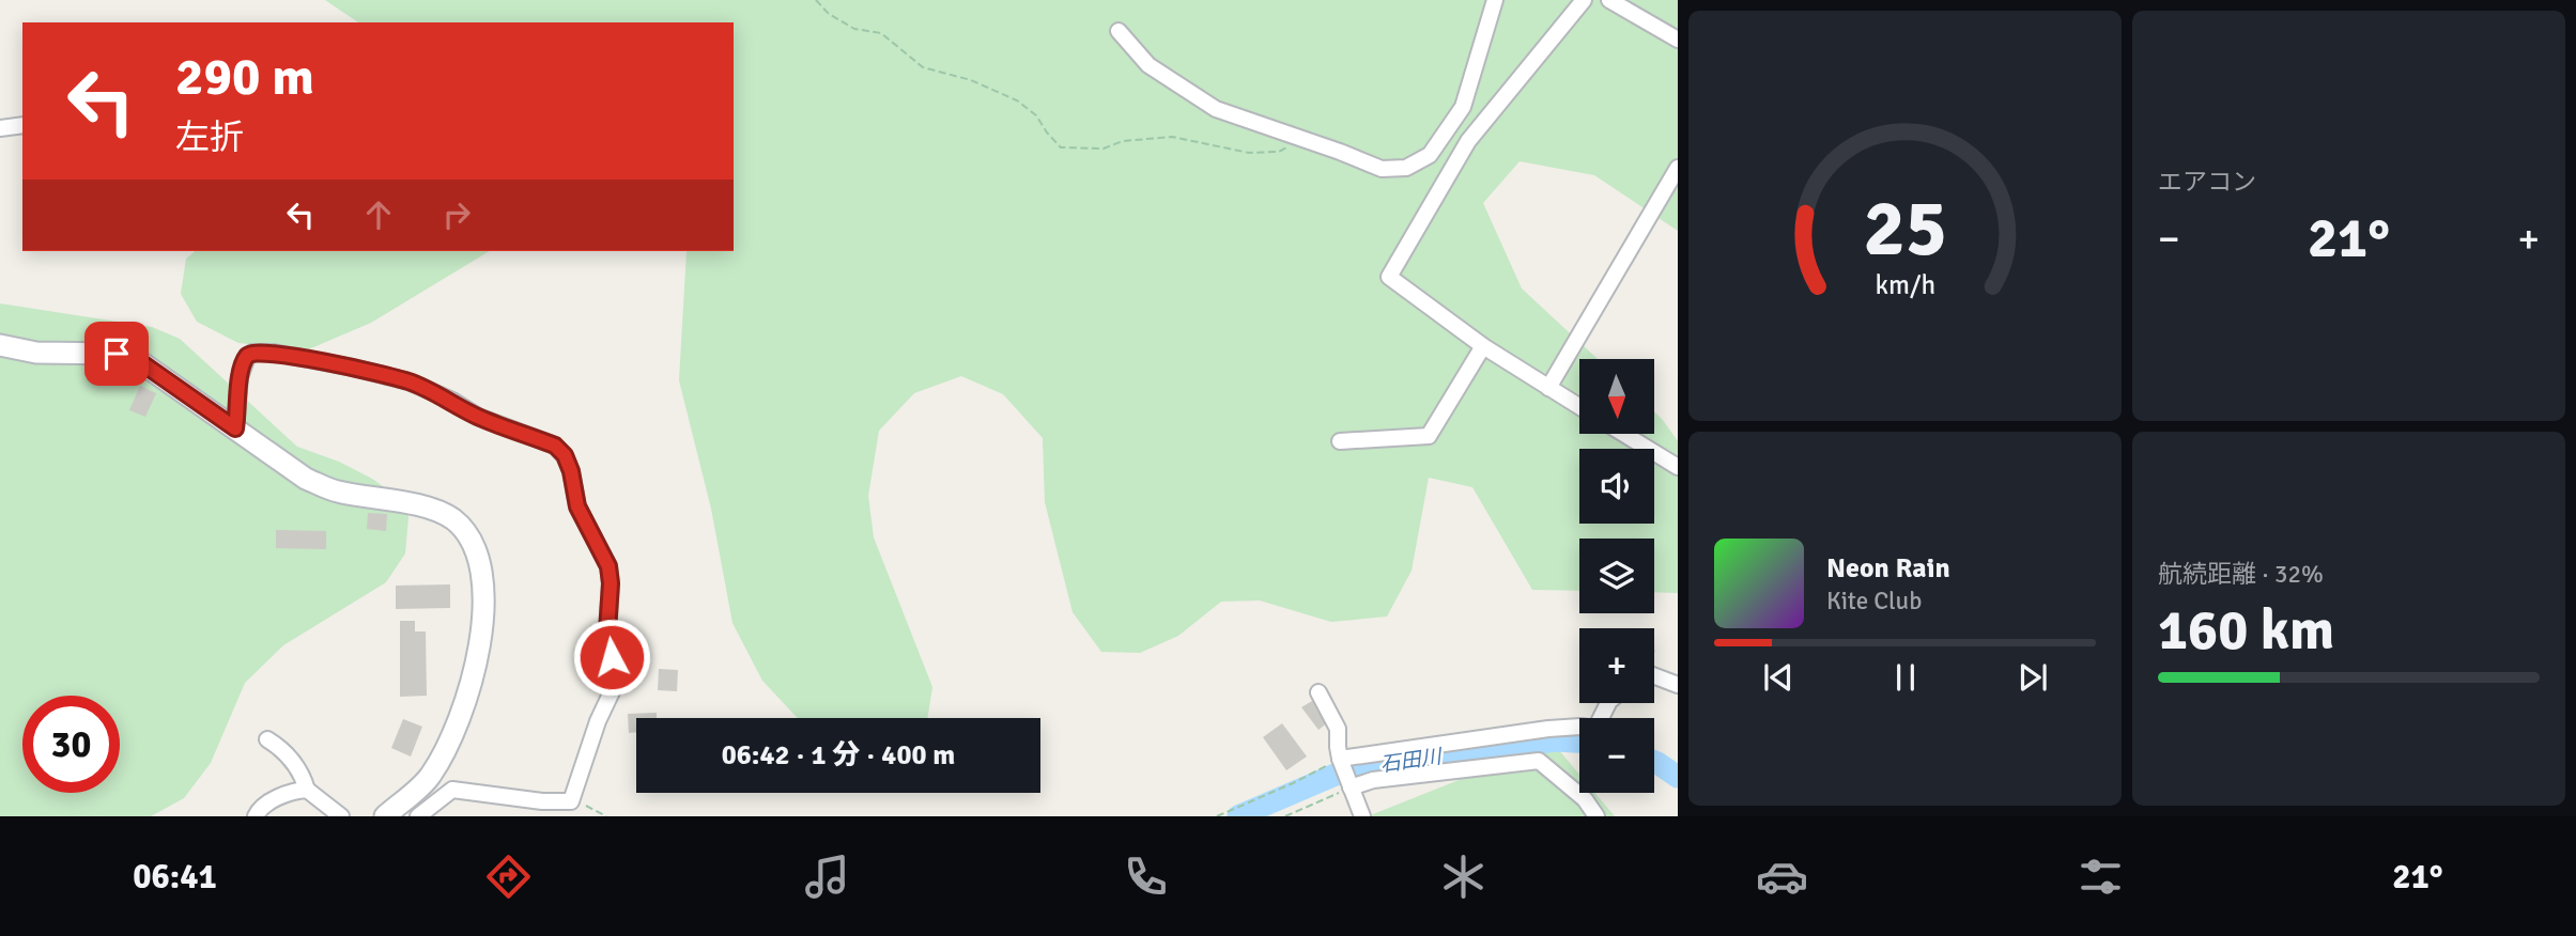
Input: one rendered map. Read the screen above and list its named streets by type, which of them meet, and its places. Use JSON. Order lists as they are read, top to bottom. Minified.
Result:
{"water":["石田川"],"north":"bottom","page":{"tile":["エアコン",["航続距離 · 32%","160 km"]],"turn":["290 m","左折"],"heat":["−","21°","+"],"map_buttons":["+","−"],"song":["Neon Rain","Kite Club"],"limit":"30","trip":"06:42 · 1 分 · 400 m","tabs":["06:41","21°"],"gauge":["25","km/h"]}}
